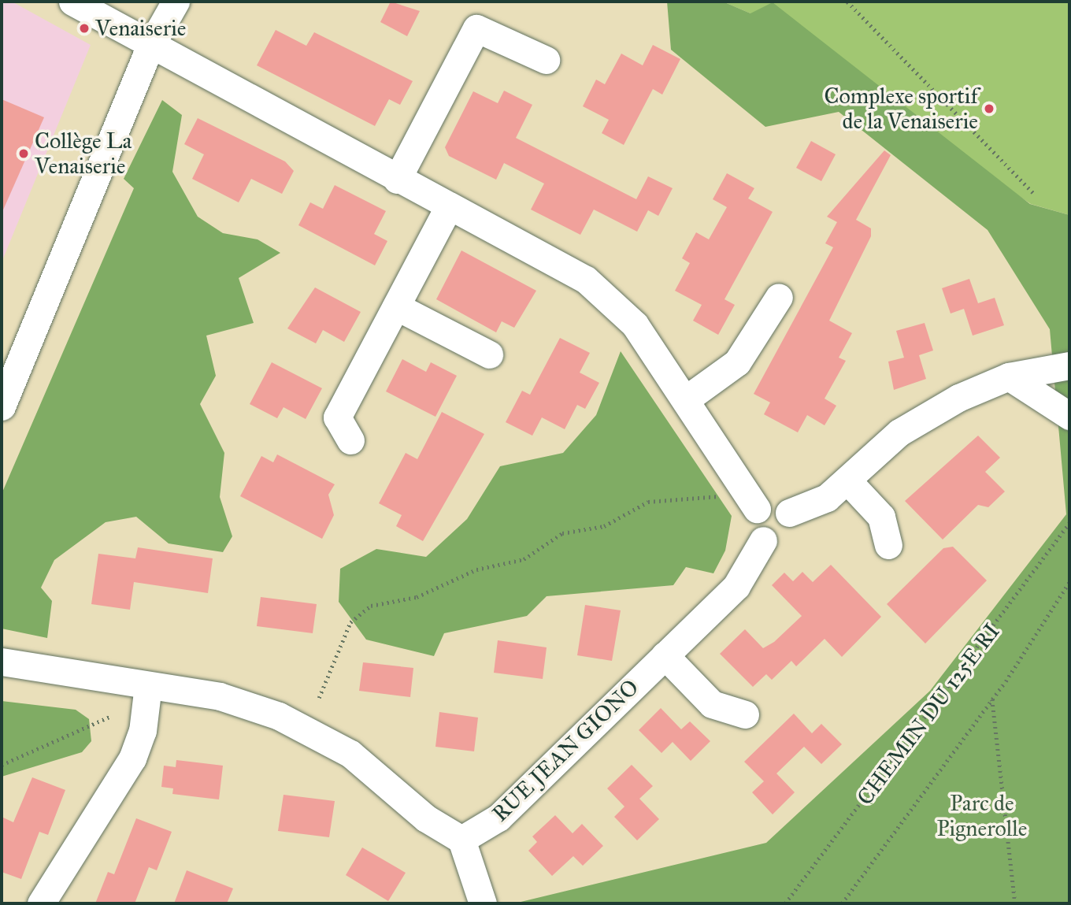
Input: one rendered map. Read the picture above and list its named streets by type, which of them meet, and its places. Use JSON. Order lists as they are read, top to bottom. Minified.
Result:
{"streets":{"street":["RUE JEAN GIONO"],"path":["CHEMIN DU 125E RI"]},"parks":["Parc de Pignerolle"],"places":["Venaiserie","Complexe sportif de la Venaiserie","Collège La Venaiserie"]}
